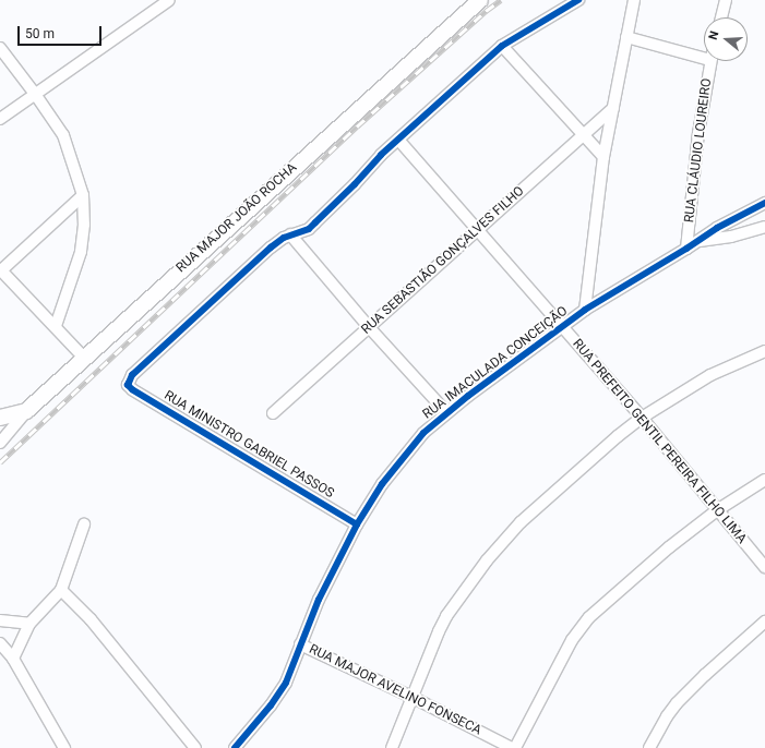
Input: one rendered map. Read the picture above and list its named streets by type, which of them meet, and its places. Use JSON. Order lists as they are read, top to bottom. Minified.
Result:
{"streets":{"main road":["RUA MAJOR JOÃO ROCHA"],"street":["RUA CLÁUDIO LOUREIRO","RUA SEBASTIÃO GONÇALVES FILHO","RUA IMACULADA CONCEIÇÃO","RUA PREFEITO GENTIL PEREIRA FILHO LIMA","RUA MINISTRO GABRIEL PASSOS","RUA MAJOR AVELINO FONSECA"]},"crossings":[["RUA CLÁUDIO LOUREIRO","RUA IMACULADA CONCEIÇÃO"],["RUA SEBASTIÃO GONÇALVES FILHO","RUA PREFEITO GENTIL PEREIRA FILHO LIMA"],["RUA IMACULADA CONCEIÇÃO","RUA PREFEITO GENTIL PEREIRA FILHO LIMA"],["RUA IMACULADA CONCEIÇÃO","RUA MINISTRO GABRIEL PASSOS"],["RUA IMACULADA CONCEIÇÃO","RUA MAJOR AVELINO FONSECA"]],"scale_bar":"50 m","north":"left"}
